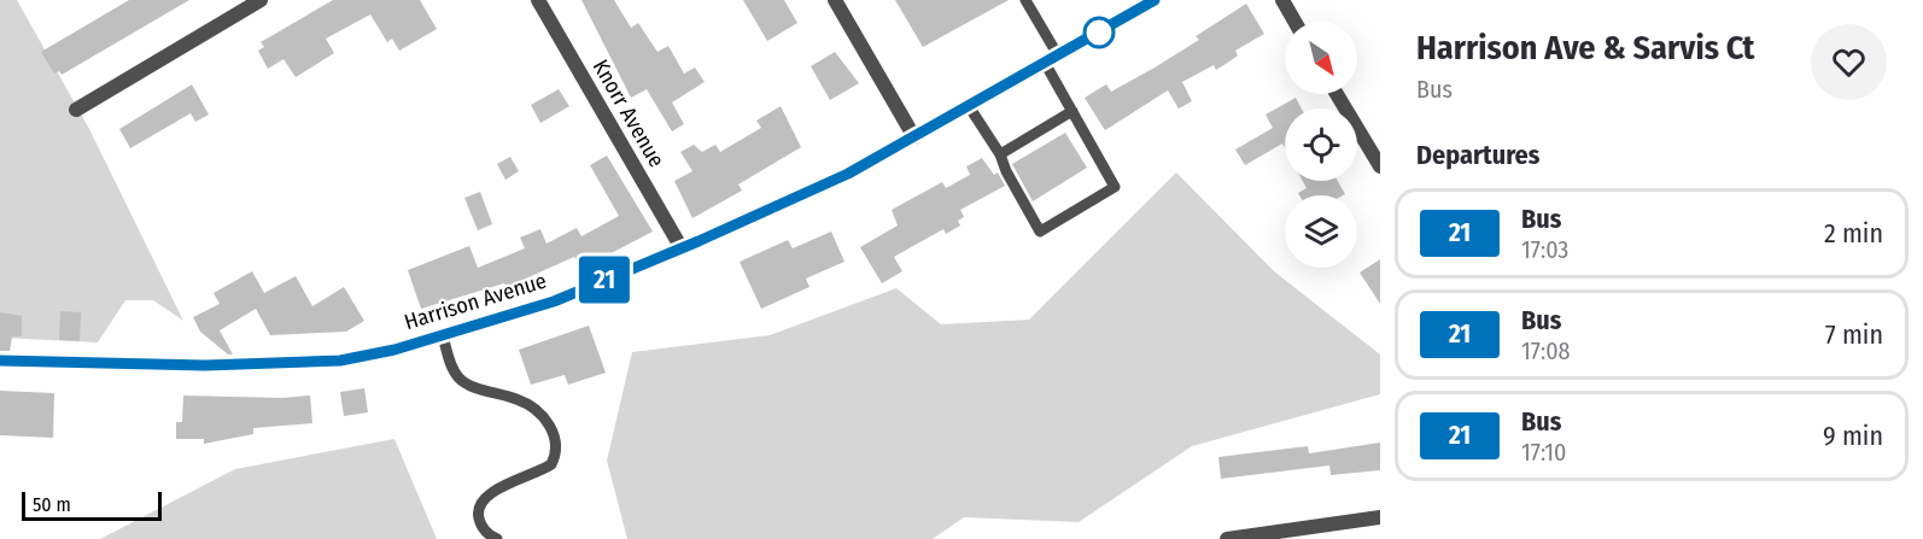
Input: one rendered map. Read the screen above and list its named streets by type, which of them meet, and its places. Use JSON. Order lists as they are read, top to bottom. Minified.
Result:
{"streets":{"main road":["Harrison Avenue"],"street":["Knorr Avenue"]},"crossings":[["Knorr Avenue","Harrison Avenue"]],"lines":["bus line 21"],"scale_bar":"50 m","north":"bottom right","page":{"on_map":"21","heading":[["Harrison Ave & Sarvis Ct","Bus"],"Departures"],"list":[{"mark":"21","name":"Bus","note":"17:03","value":"2 min"},{"mark":"21","name":"Bus","note":"17:08","value":"7 min"},{"mark":"21","name":"Bus","note":"17:10","value":"9 min"}],"scale":"50 m"}}
